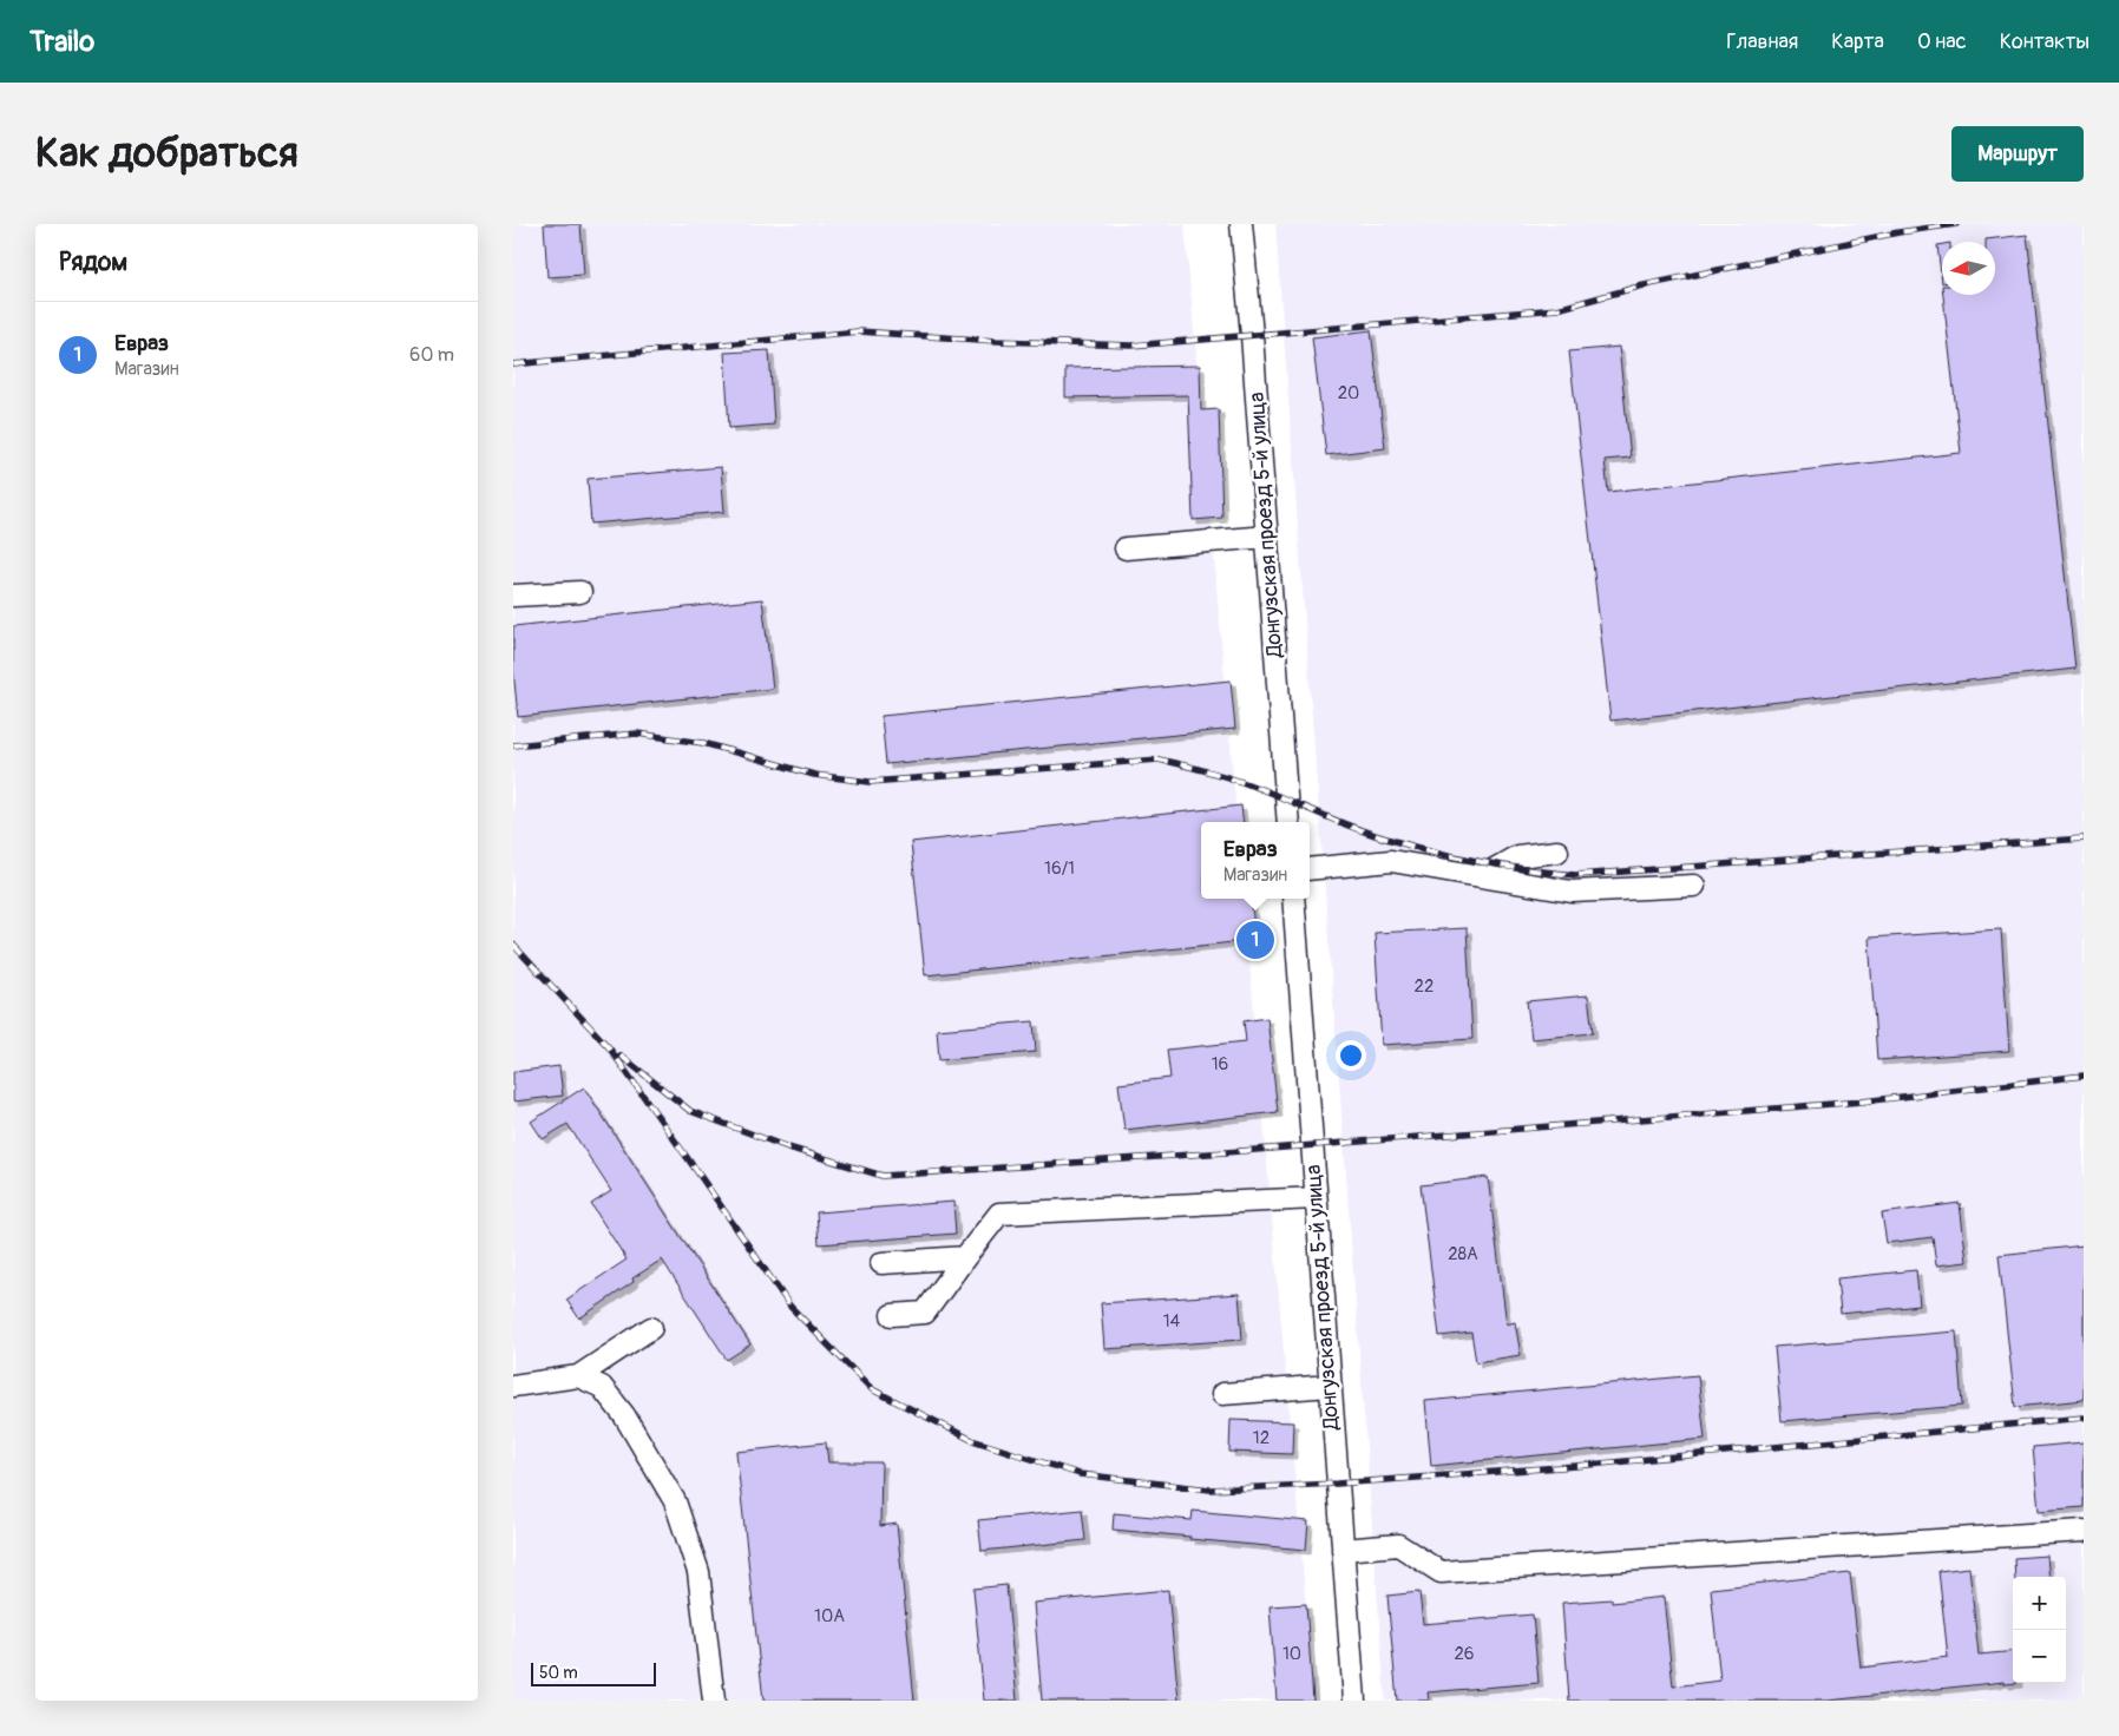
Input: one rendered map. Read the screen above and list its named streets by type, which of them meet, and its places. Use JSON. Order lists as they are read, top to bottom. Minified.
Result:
{"streets":{"street":["Донгузская проезд 5-й улица"]},"house_numbers":["20","16/1","22","16","28А","14","12","10А","10","26"],"scale_bar":"50 m","north":"left","page":{"header":"Trailo","nav":["Главная","Карта","О нас","Контакты"],"buttons":"Маршрут","title":"Как добраться","heading":"Рядом","list":[{"mark":"1","name":"Евраз","note":"Магазин","value":"60 m"}],"popup":["Евраз","Магазин"],"pins":"1","map_buttons":["+","−"],"scale":"50 m"}}
